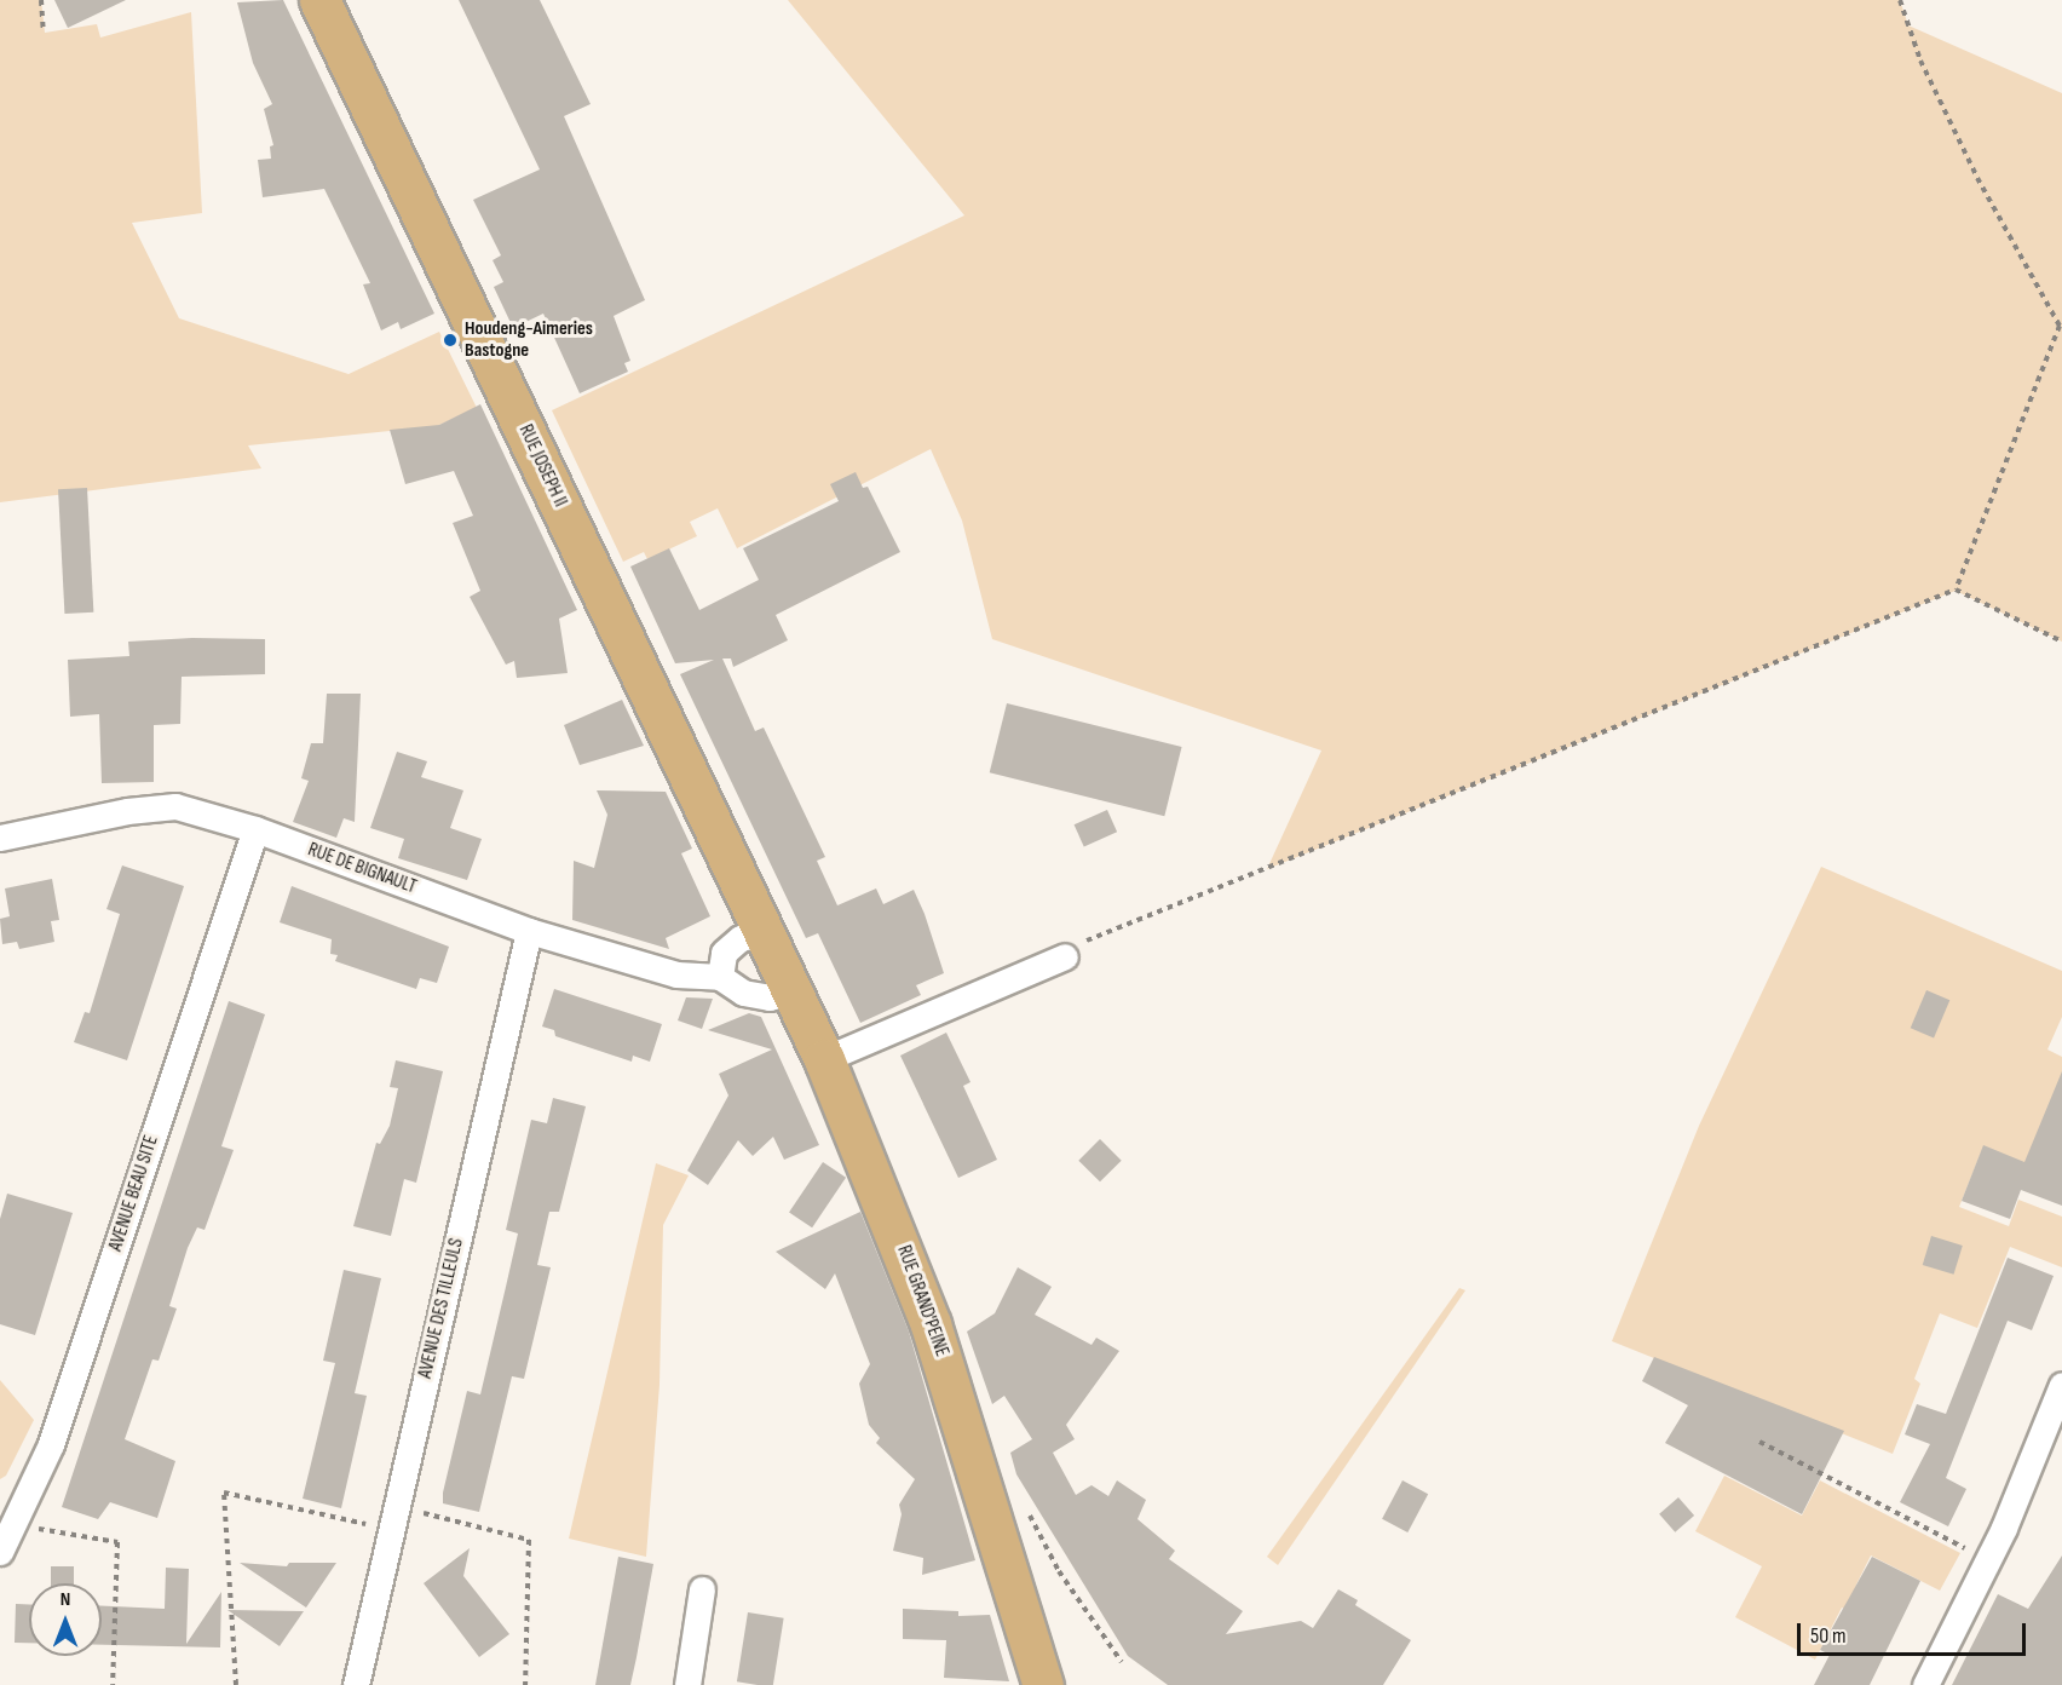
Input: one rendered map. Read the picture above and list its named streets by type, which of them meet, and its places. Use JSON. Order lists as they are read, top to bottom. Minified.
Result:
{"streets":{"main road":["RUE JOSEPH II","RUE GRAND'PEINE"],"street":["RUE DE BIGNAULT","AVENUE BEAU SITE","AVENUE DES TILLEULS"]},"crossings":[["RUE JOSEPH II","RUE GRAND'PEINE"],["RUE DE BIGNAULT","AVENUE BEAU SITE"],["RUE DE BIGNAULT","RUE GRAND'PEINE"],["RUE DE BIGNAULT","AVENUE DES TILLEULS"]],"places":["Houdeng-Aimeries Bastogne"],"scale_bar":"50 m","north":"top"}
